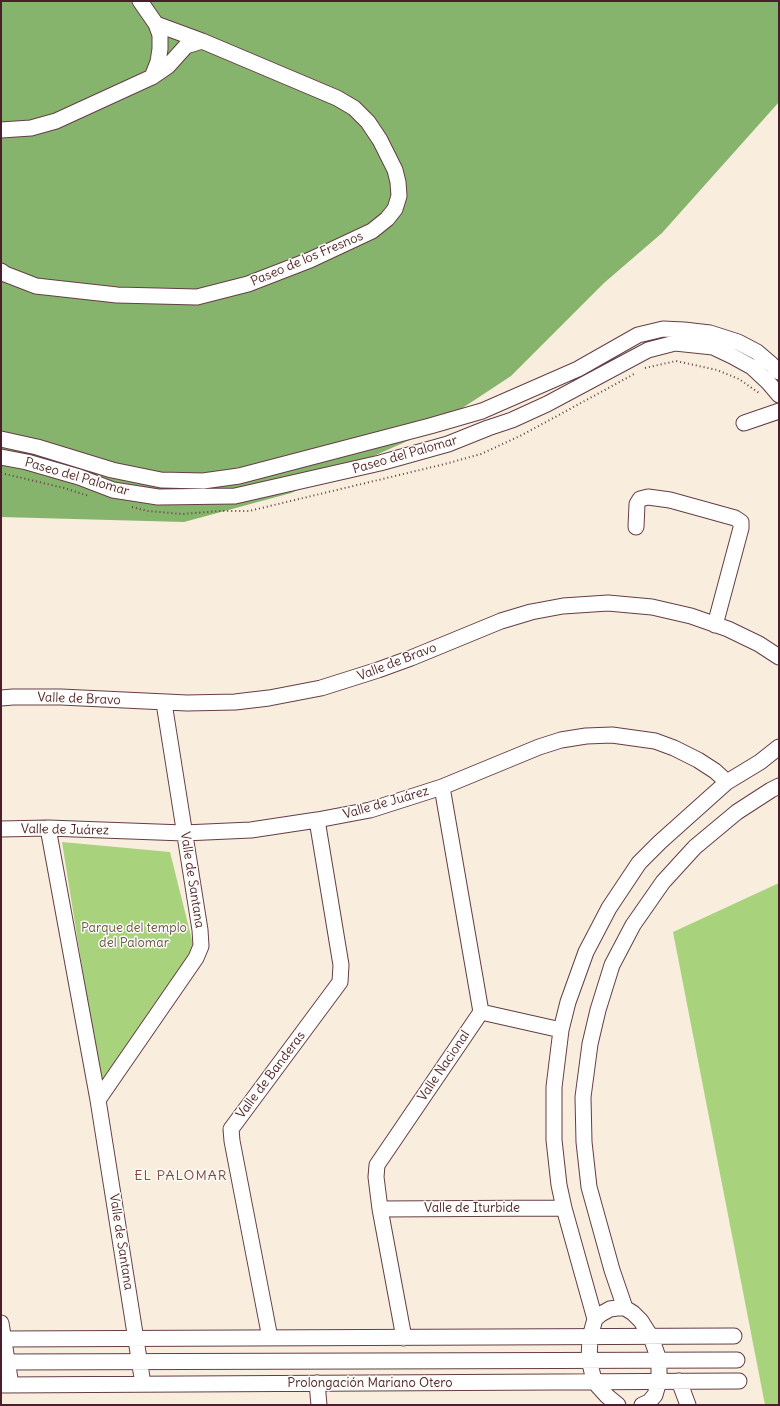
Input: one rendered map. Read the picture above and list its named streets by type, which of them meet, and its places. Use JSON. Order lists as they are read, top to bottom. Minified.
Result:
{"streets":{"street":["Paseo de los Fresnos","Paseo del Palomar","Valle de Bravo","Valle de Juárez","Valle de Santana","Valle Nacional","Valle de Banderas","Valle de Iturbide","Prolongación Mariano Otero"]},"crossings":[["Valle de Bravo","Valle de Santana"],["Valle de Juárez","Valle de Santana"],["Valle de Juárez","Valle de Banderas"],["Valle de Santana","Prolongación Mariano Otero"],["Valle Nacional","Valle de Iturbide"]],"districts":["EL PALOMAR"],"parks":["Parque del templo del Palomar"]}
